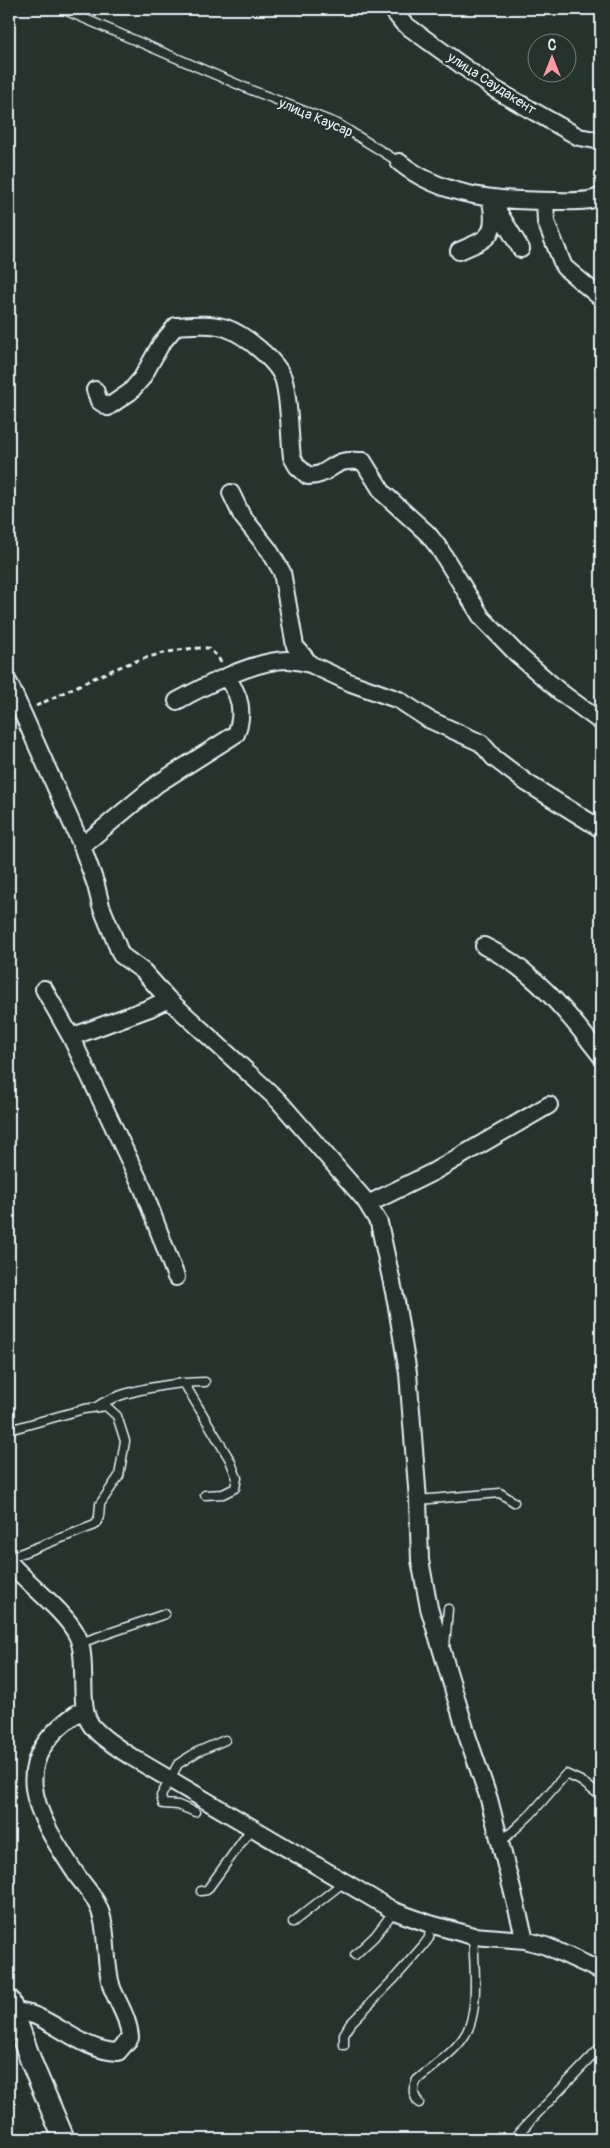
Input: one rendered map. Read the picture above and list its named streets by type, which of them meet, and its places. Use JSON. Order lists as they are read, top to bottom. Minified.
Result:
{"streets":{"street":["улица Саудакент","улица Каусар"]},"north":"top"}
